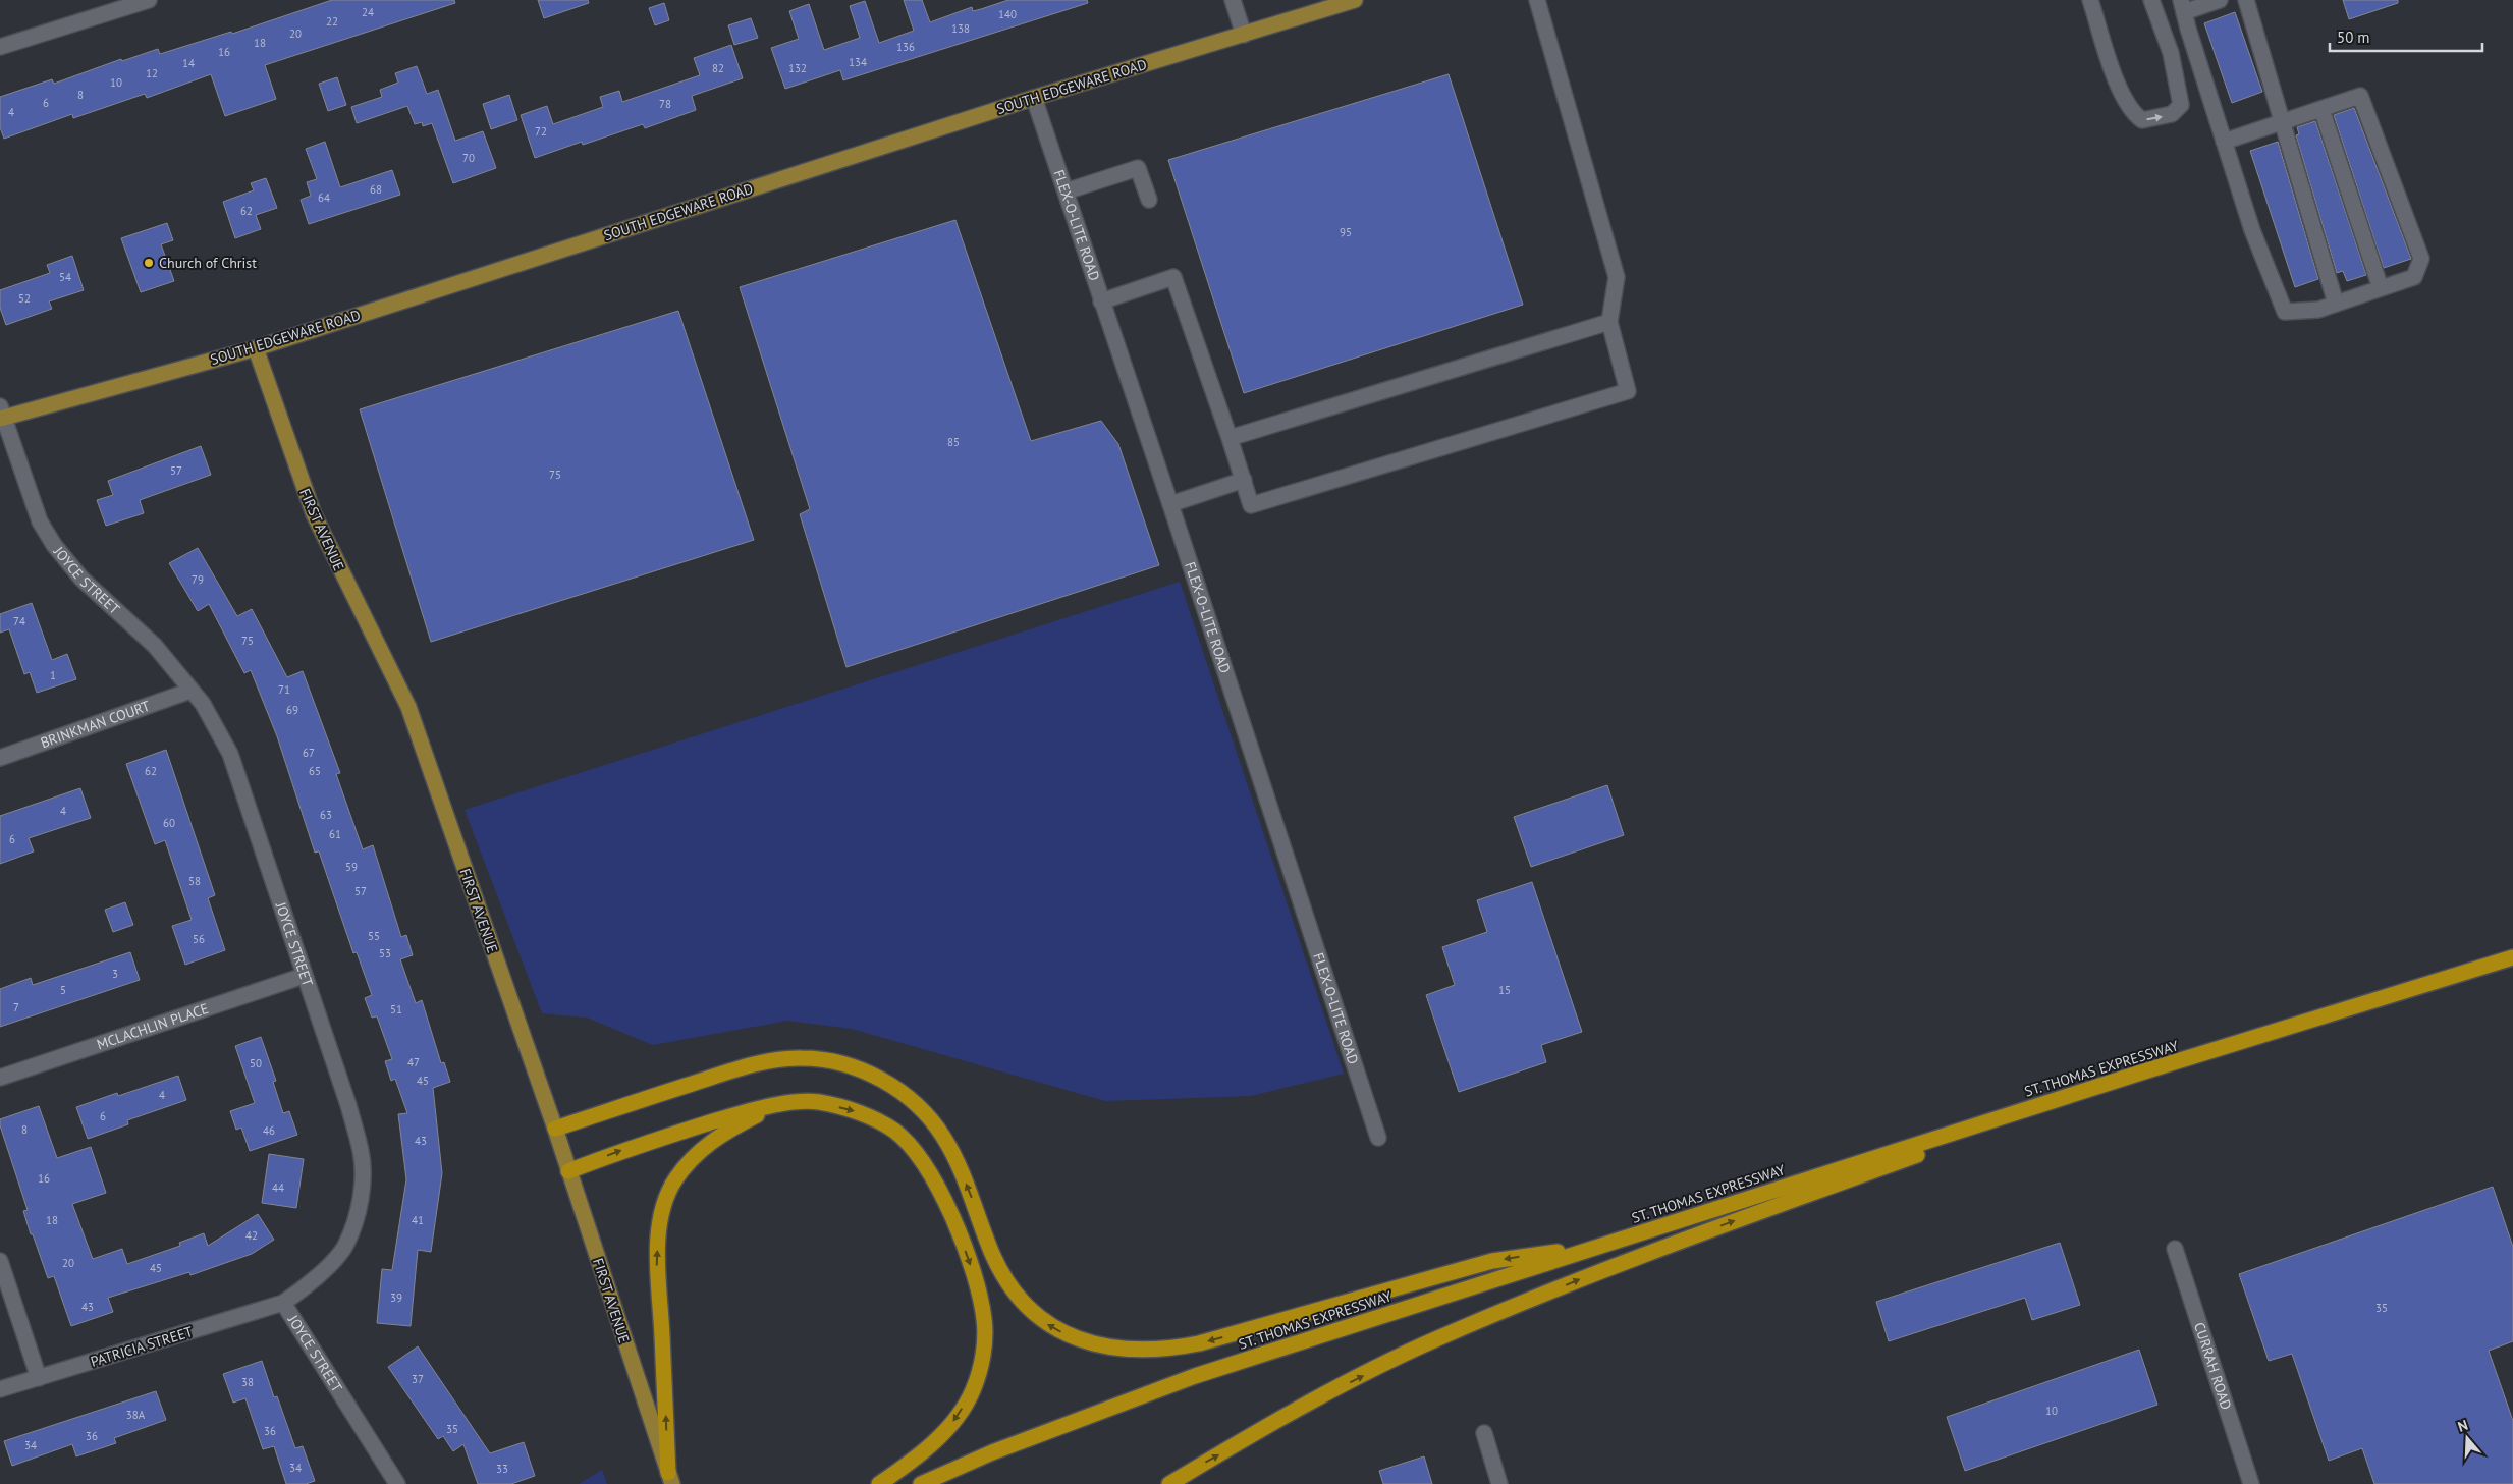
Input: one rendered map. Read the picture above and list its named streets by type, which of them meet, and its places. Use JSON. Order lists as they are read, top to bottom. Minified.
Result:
{"streets":{"highway":["ST. THOMAS EXPRESSWAY"],"main road":["SOUTH EDGEWARE ROAD","FIRST AVENUE"],"street":["FLEX-O-LITE ROAD","JOYCE STREET","BRINKMAN COURT","MCLACHLIN PLACE","PATRICIA STREET","CURRAH ROAD"]},"crossings":[["SOUTH EDGEWARE ROAD","FLEX-O-LITE ROAD"],["SOUTH EDGEWARE ROAD","FIRST AVENUE"],["SOUTH EDGEWARE ROAD","JOYCE STREET"],["JOYCE STREET","BRINKMAN COURT"],["JOYCE STREET","MCLACHLIN PLACE"],["JOYCE STREET","PATRICIA STREET"]],"places":["Church of Christ"],"house_numbers":["24","140","22","138","20","18","136","16","134","14","82","132","12","10","8","6","78","4","72","70","68","64","62","95","54","52","85","57","75","79","74","75","1","71","69","67","62","65","4","63","60","61","6","59","58","57","55","56","53","3","5","15","7","51","47","50","45","4","6","8","46","43","16","44","18","41","42","20","45","39","43","35","37","38","10","38A","35","36","36","34","34","33"],"scale_bar":"50 m","north":"top"}
